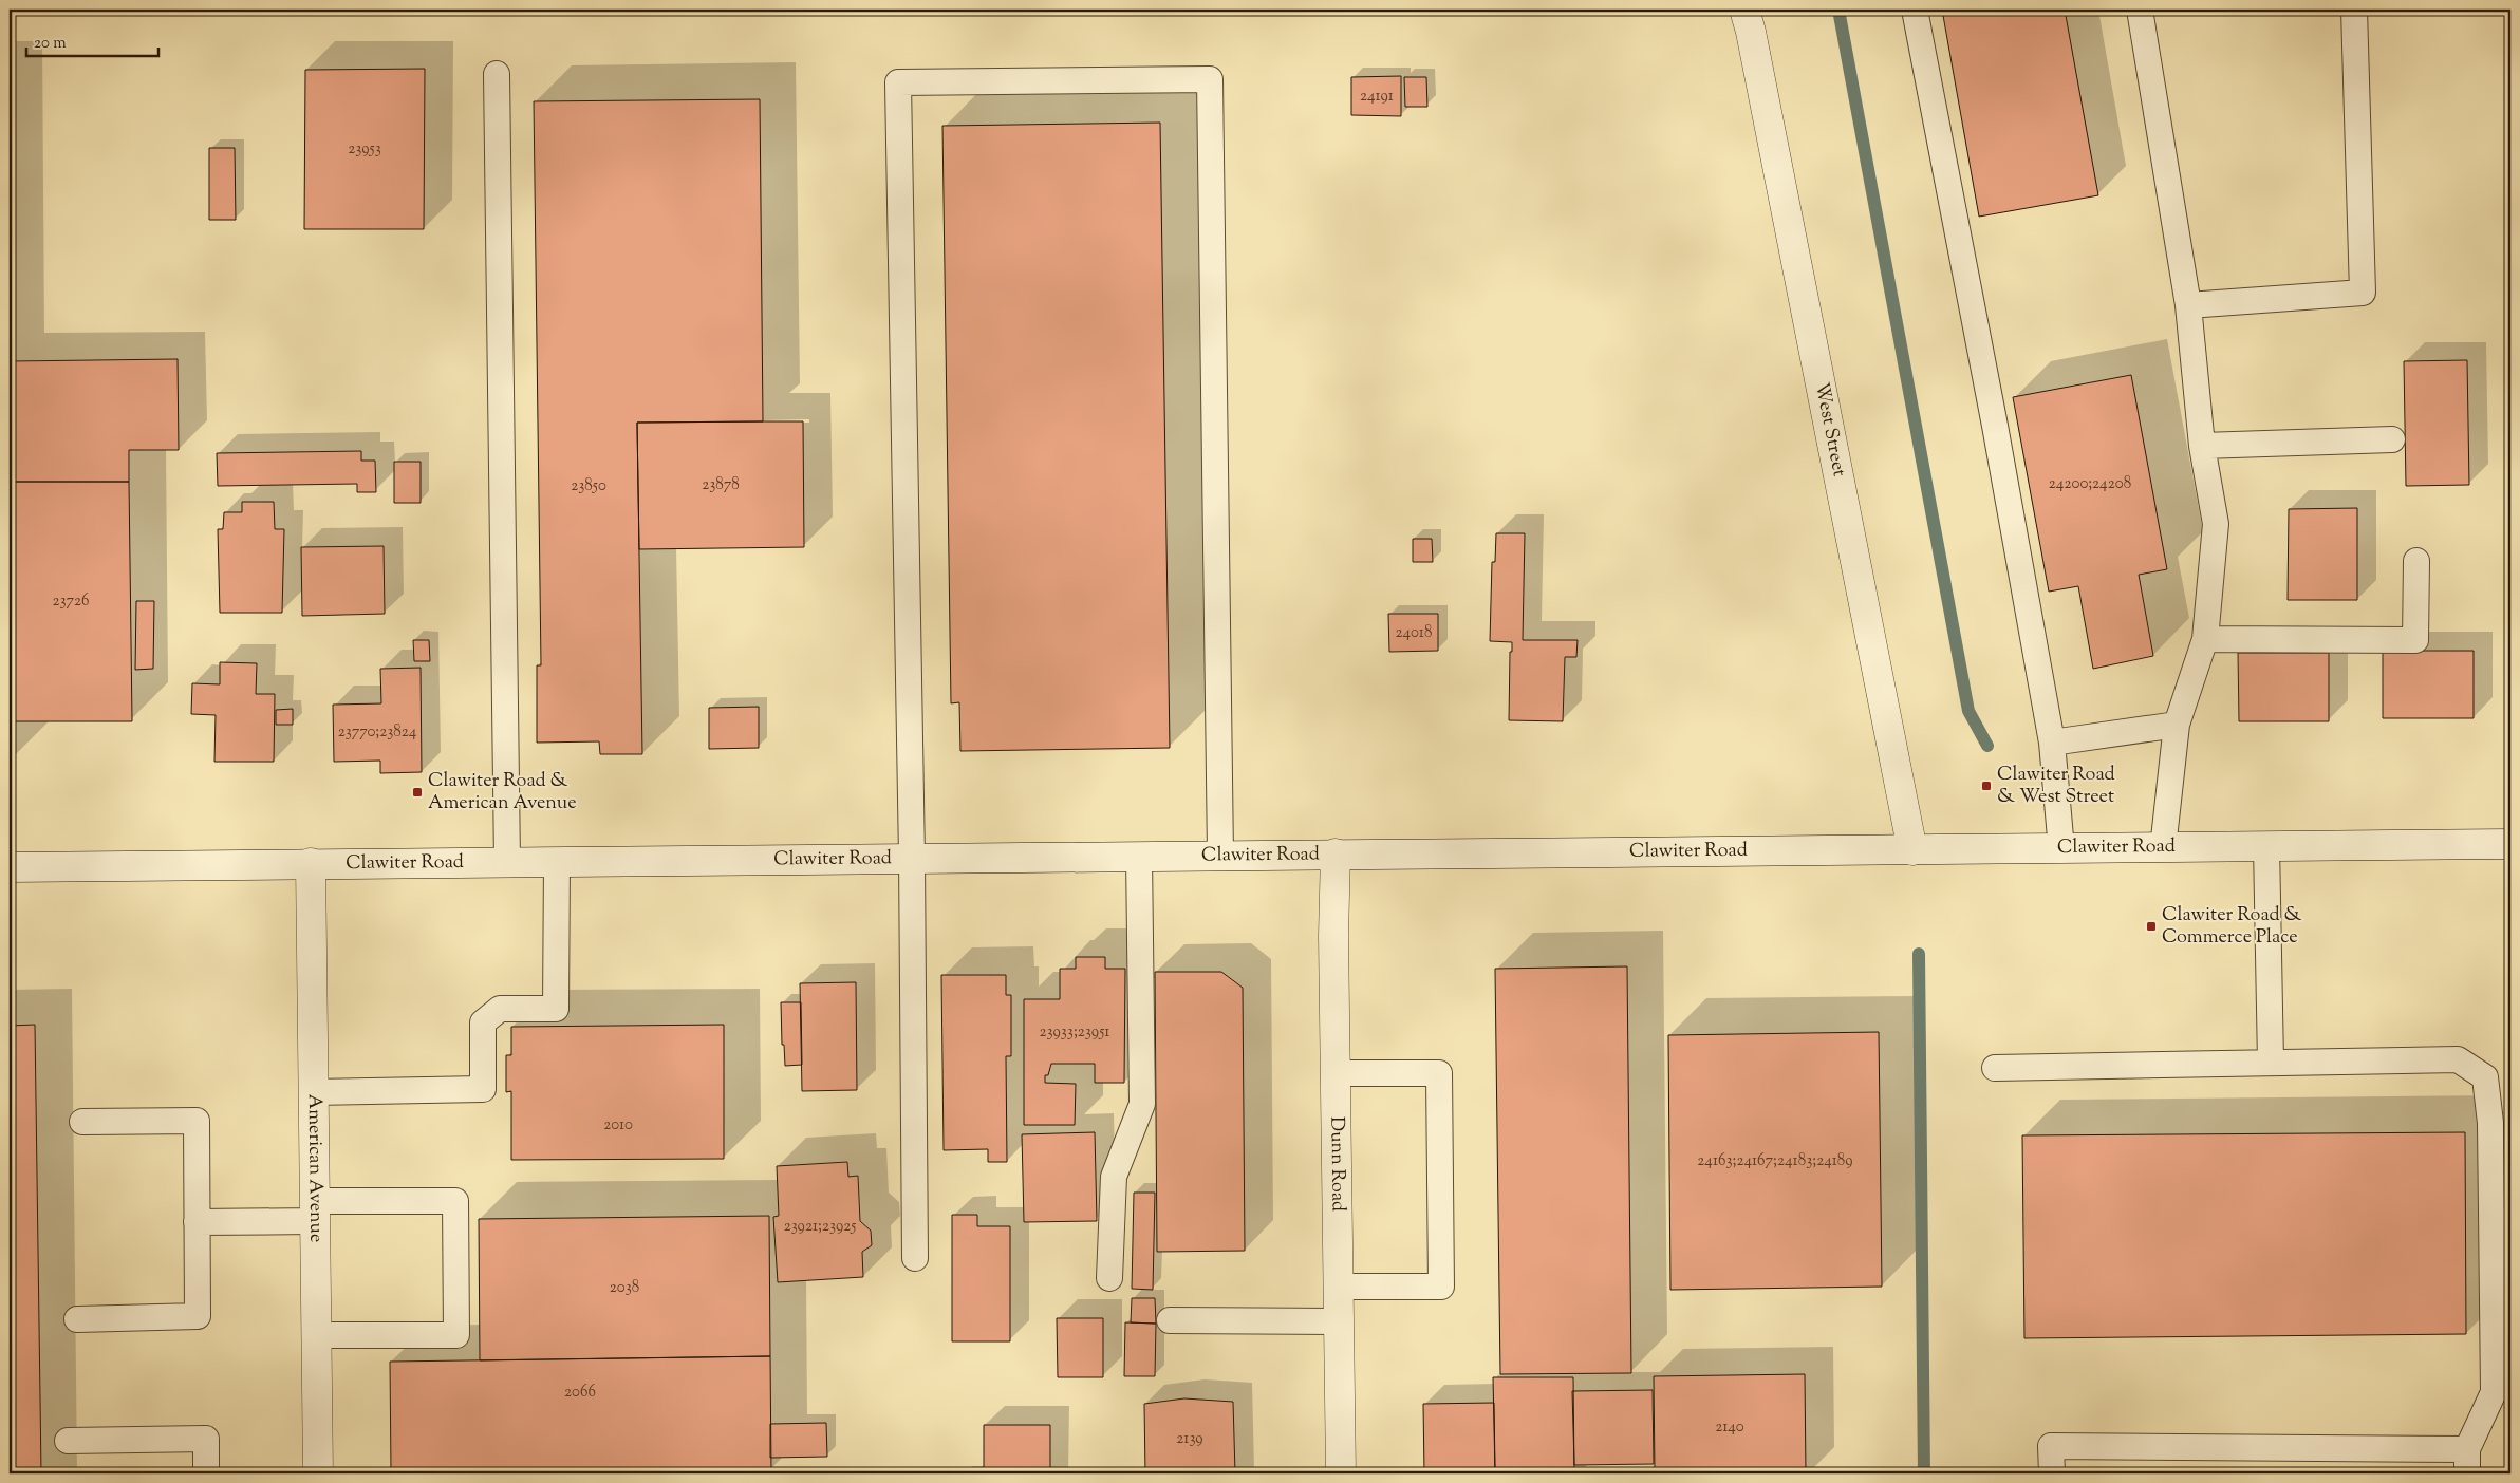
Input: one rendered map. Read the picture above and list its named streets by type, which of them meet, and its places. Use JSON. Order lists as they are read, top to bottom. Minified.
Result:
{"streets":{"main road":["West Street","Clawiter Road","Dunn Road","American Avenue"]},"crossings":[["West Street","Clawiter Road"],["Clawiter Road","Dunn Road"],["Clawiter Road","American Avenue"]],"places":{"transit":["Clawiter Road & West Street","Clawiter Road & American Avenue","Clawiter Road & Commerce Place"]},"house_numbers":["24191","23953","24200;24208","23878","23850","23726","24018","23770;23824","23933;23951","2010","24163;24167;24183;24189","23921;23925","2038","2066","2140","2139"],"scale_bar":"20 m"}
